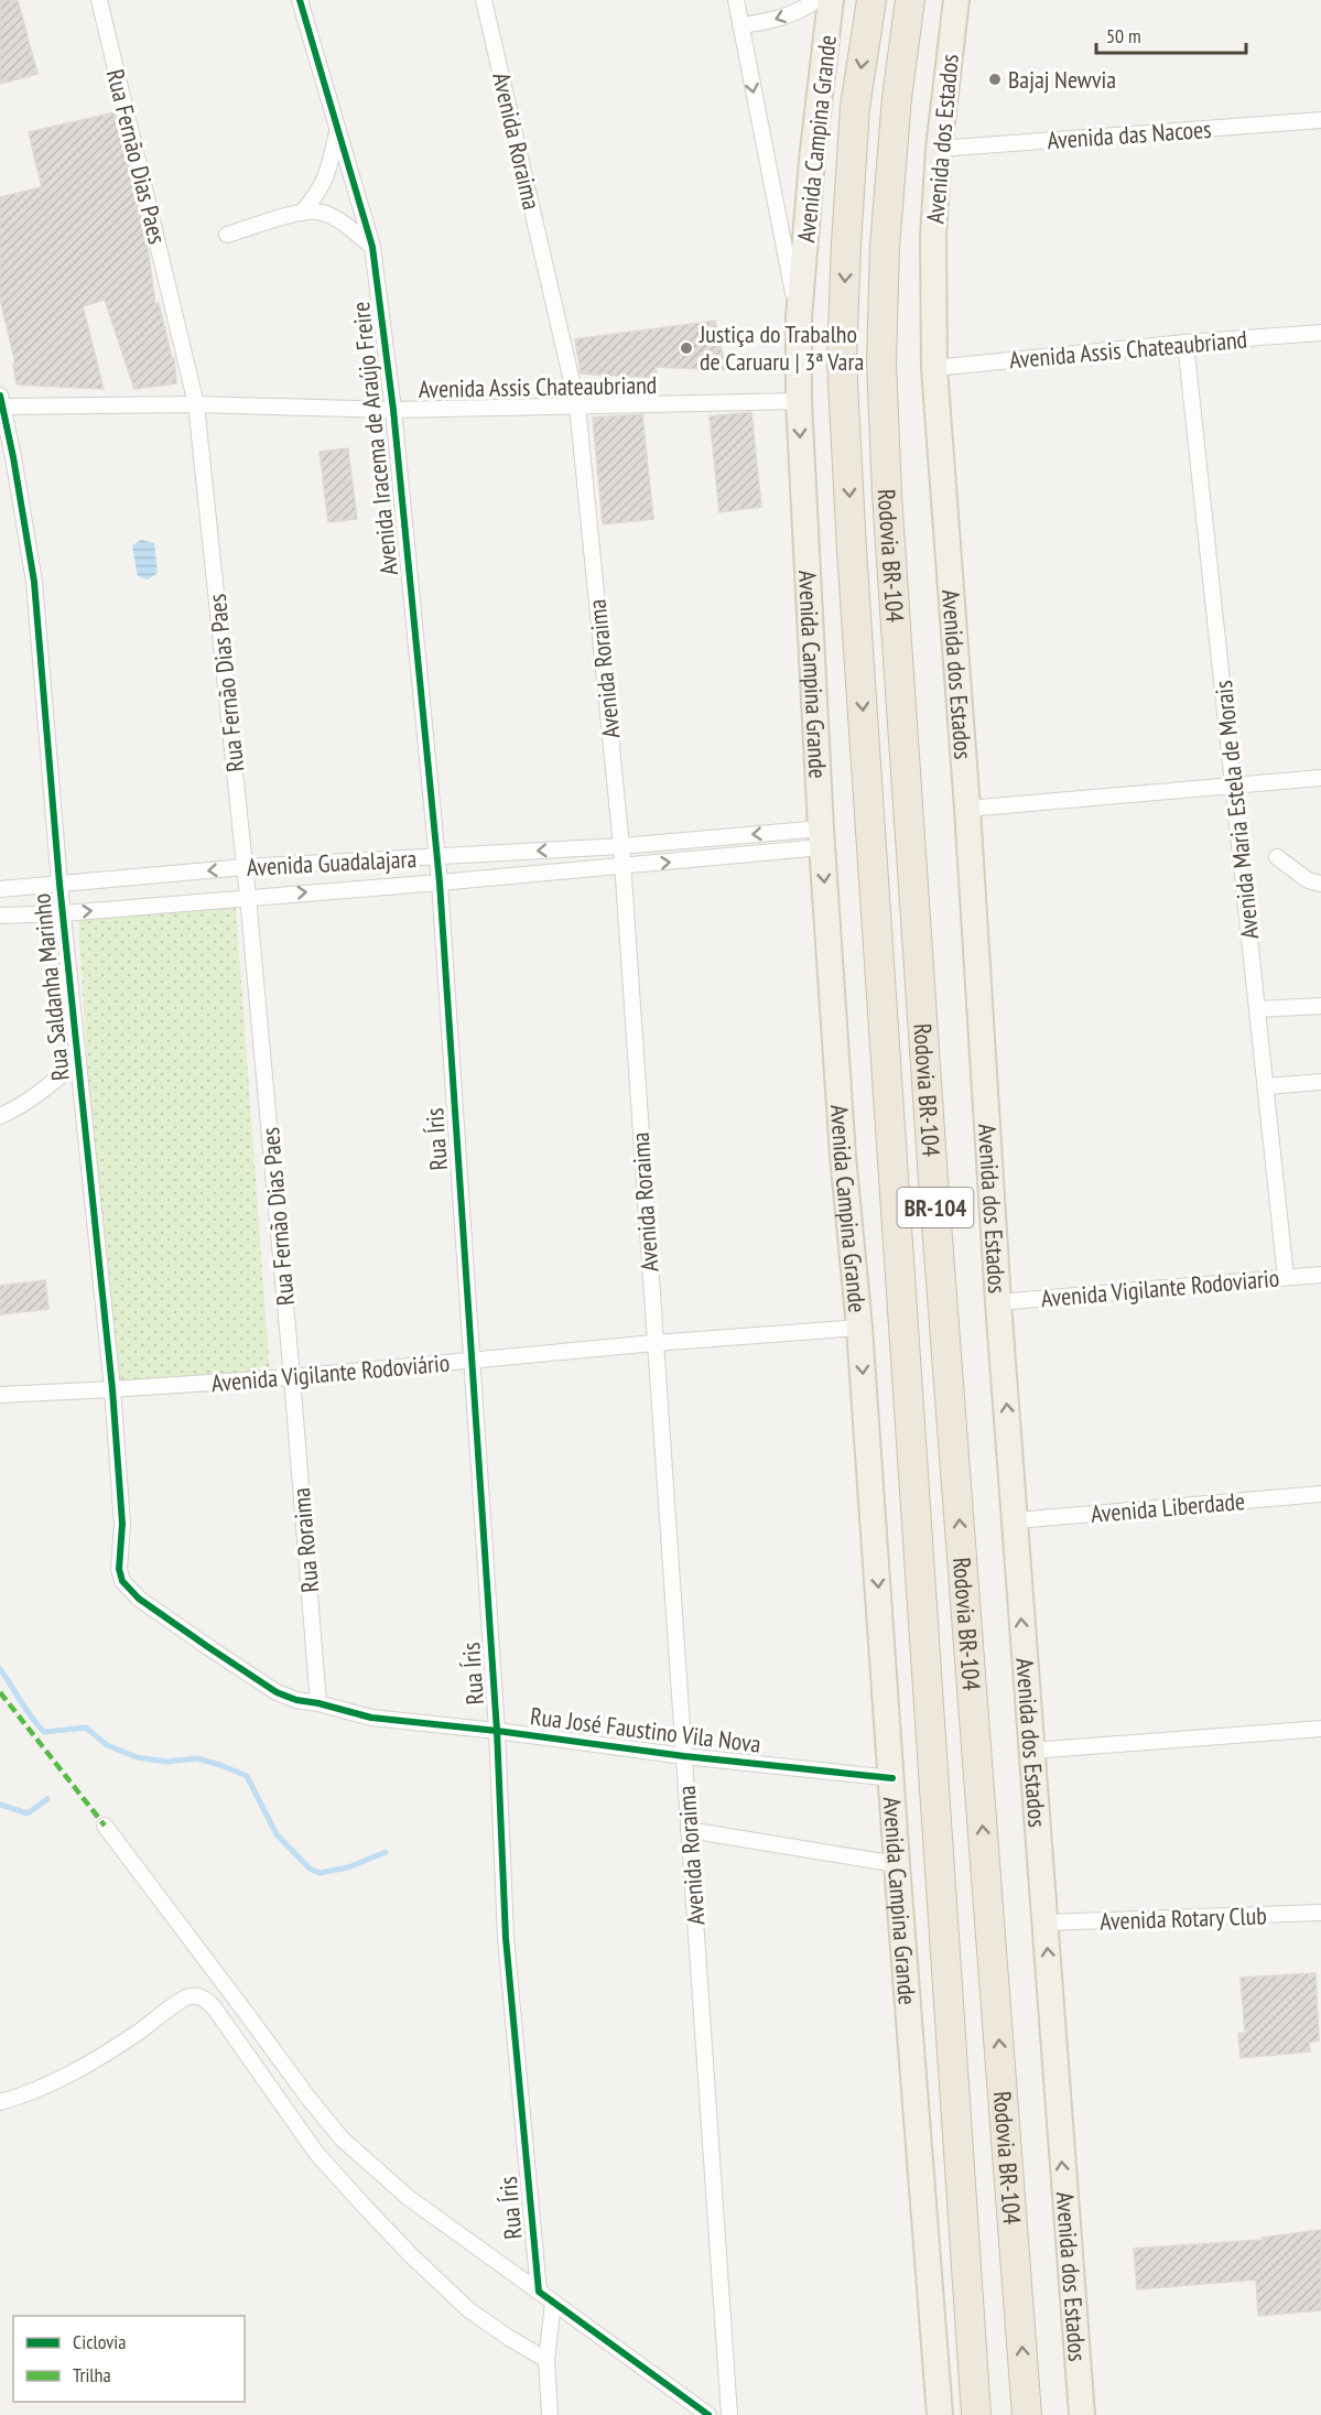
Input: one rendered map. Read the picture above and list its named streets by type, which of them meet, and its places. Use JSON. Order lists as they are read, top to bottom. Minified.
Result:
{"streets":{"highway":["Rodovia BR-104","BR-104"],"main road":["Avenida Campina Grande","Avenida dos Estados"],"street":["Avenida das Nacoes","Avenida Roraima","Rua Fernão Dias Paes","Avenida Assis Chateaubriand","Avenida Iracema de Araújo Freire","Avenida Maria Estela de Morais","Avenida Guadalajara","Rua Saldanha Marinho","Rua Íris","Avenida Vigilante Rodoviario","Avenida Vigilante Rodoviário","Avenida Liberdade","Rua Roraima","Rua José Faustino Vila Nova","Avenida Rotary Club"]},"crossings":[["Avenida das Nacoes","Avenida dos Estados"],["Avenida Campina Grande","Avenida Assis Chateaubriand"],["Avenida Campina Grande","Avenida Guadalajara"],["Avenida Campina Grande","Avenida Vigilante Rodoviário"],["Avenida Campina Grande","Rua José Faustino Vila Nova"],["Avenida dos Estados","Avenida Assis Chateaubriand"],["Avenida dos Estados","Avenida Vigilante Rodoviario"],["Avenida dos Estados","Avenida Liberdade"],["Avenida dos Estados","Avenida Rotary Club"],["Avenida Roraima","Avenida Assis Chateaubriand"],["Avenida Roraima","Avenida Guadalajara"],["Avenida Roraima","Avenida Vigilante Rodoviário"],["Avenida Roraima","Rua José Faustino Vila Nova"],["Rua Fernão Dias Paes","Avenida Assis Chateaubriand"],["Rua Fernão Dias Paes","Avenida Guadalajara"],["Rua Fernão Dias Paes","Avenida Vigilante Rodoviário"],["Rua Fernão Dias Paes","Rua Roraima"],["Avenida Assis Chateaubriand","Avenida Iracema de Araújo Freire"],["Avenida Assis Chateaubriand","Avenida Maria Estela de Morais"],["Avenida Assis Chateaubriand","Rua Saldanha Marinho"],["Avenida Iracema de Araújo Freire","Avenida Guadalajara"],["Avenida Iracema de Araújo Freire","Rua Íris"],["Avenida Maria Estela de Morais","Avenida Vigilante Rodoviario"],["Avenida Guadalajara","Rua Saldanha Marinho"],["Rua Saldanha Marinho","Avenida Vigilante Rodoviário"],["Rua Saldanha Marinho","Rua José Faustino Vila Nova"],["Rua Íris","Avenida Vigilante Rodoviário"],["Rua Íris","Rua José Faustino Vila Nova"],["Avenida Vigilante Rodoviário","Rua Roraima"],["Rua Roraima","Rua José Faustino Vila Nova"]],"one_way":["Avenida Campina Grande","Avenida dos Estados"],"places":["Bajaj Newvia","Justiça do Trabalho de Caruaru | 3ª Vara"],"legend":["Ciclovia","Trilha"],"scale_bar":"50 m"}
